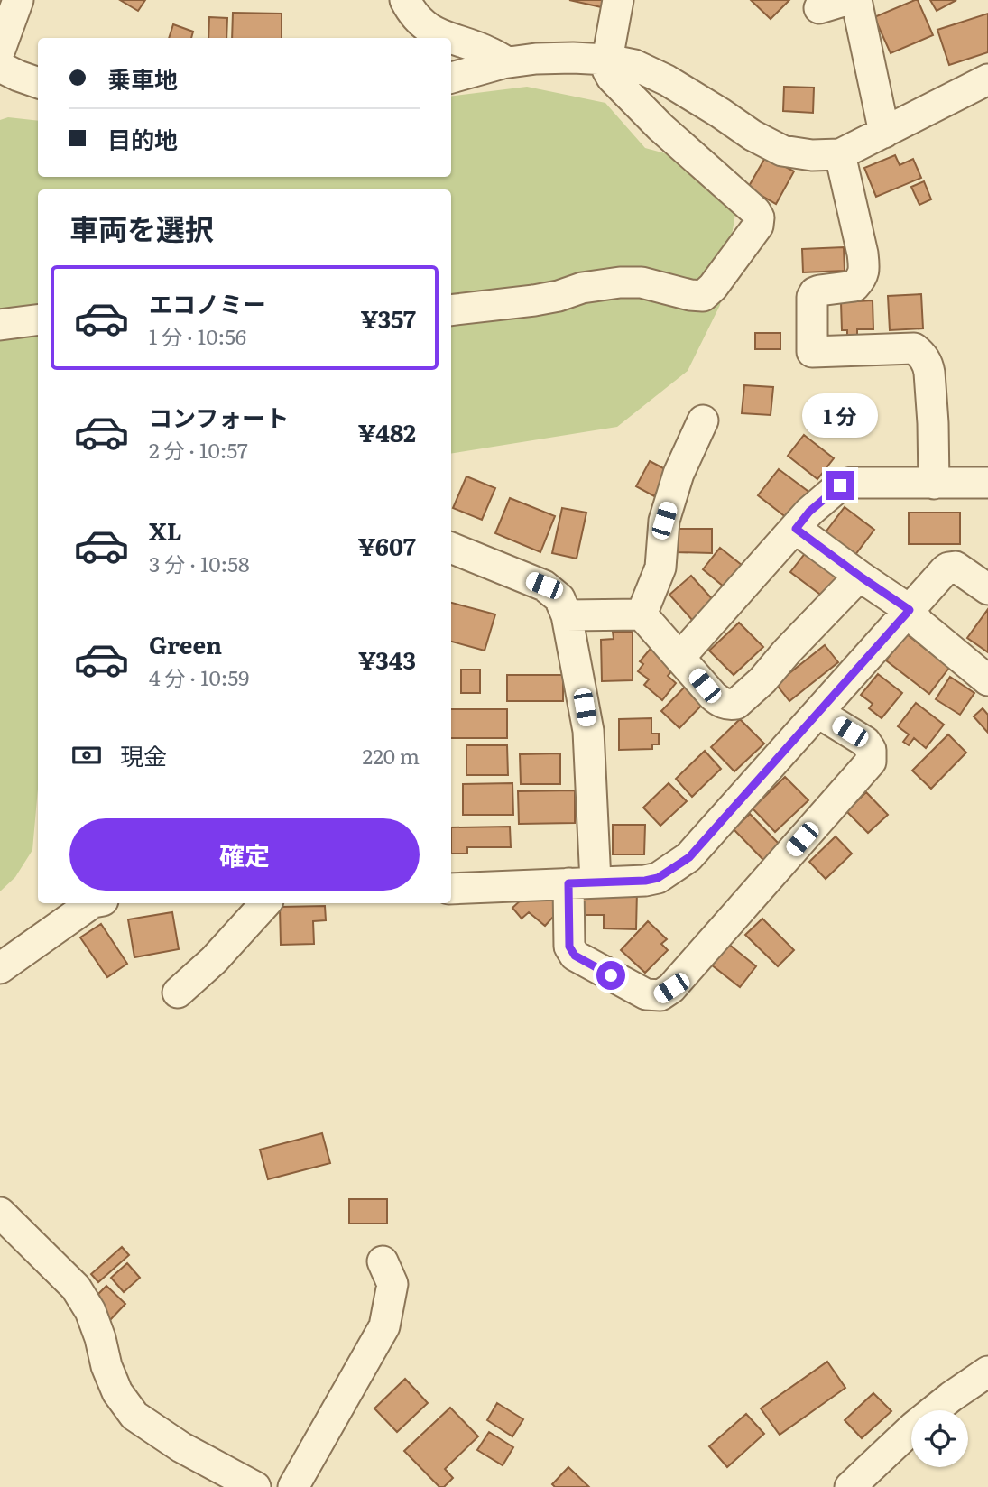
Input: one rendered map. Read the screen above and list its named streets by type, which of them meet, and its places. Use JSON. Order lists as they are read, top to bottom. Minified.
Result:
{"page":{"banner":["乗車地","目的地"],"heading":"車両を選択","list":[{"name":"エコノミー","note":"1 分 · 10:56","value":"¥357"},{"name":"コンフォート","note":"2 分 · 10:57","value":"¥482"},{"name":"XL","note":"3 分 · 10:58","value":"¥607"},{"name":"Green","note":"4 分 · 10:59","value":"¥343"}],"bubble":"1 分","pay":["現金","220 m"],"buttons":"確定"}}
